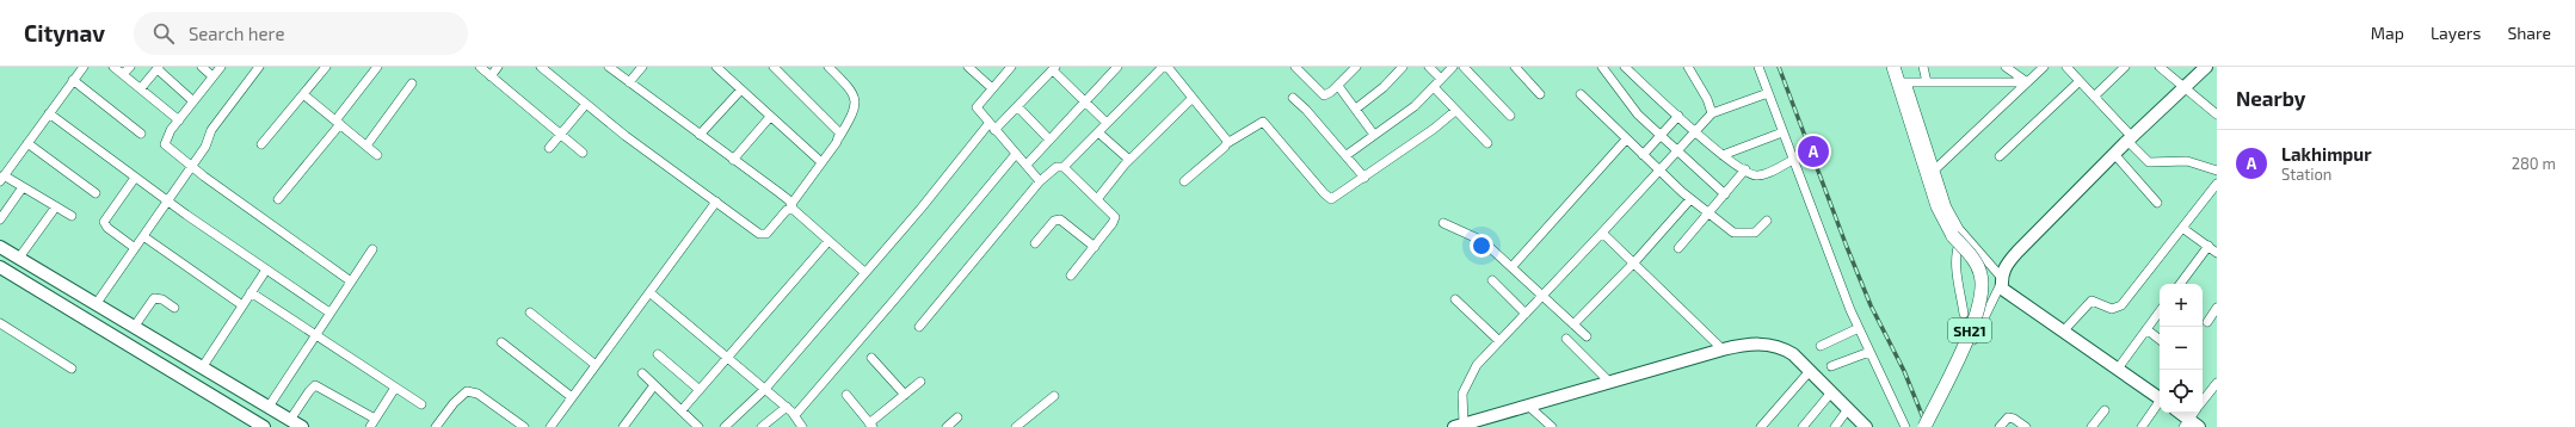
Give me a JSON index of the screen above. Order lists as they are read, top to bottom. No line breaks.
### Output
{"streets":{"main road":["SH21"]},"page":{"header":"Citynav","search":"Search here","nav":["Map","Layers","Share"],"heading":"Nearby","list":[{"mark":"A","name":"Lakhimpur","note":"Station","value":"280 m"}],"pins":"A","map_buttons":["+","−"]}}
